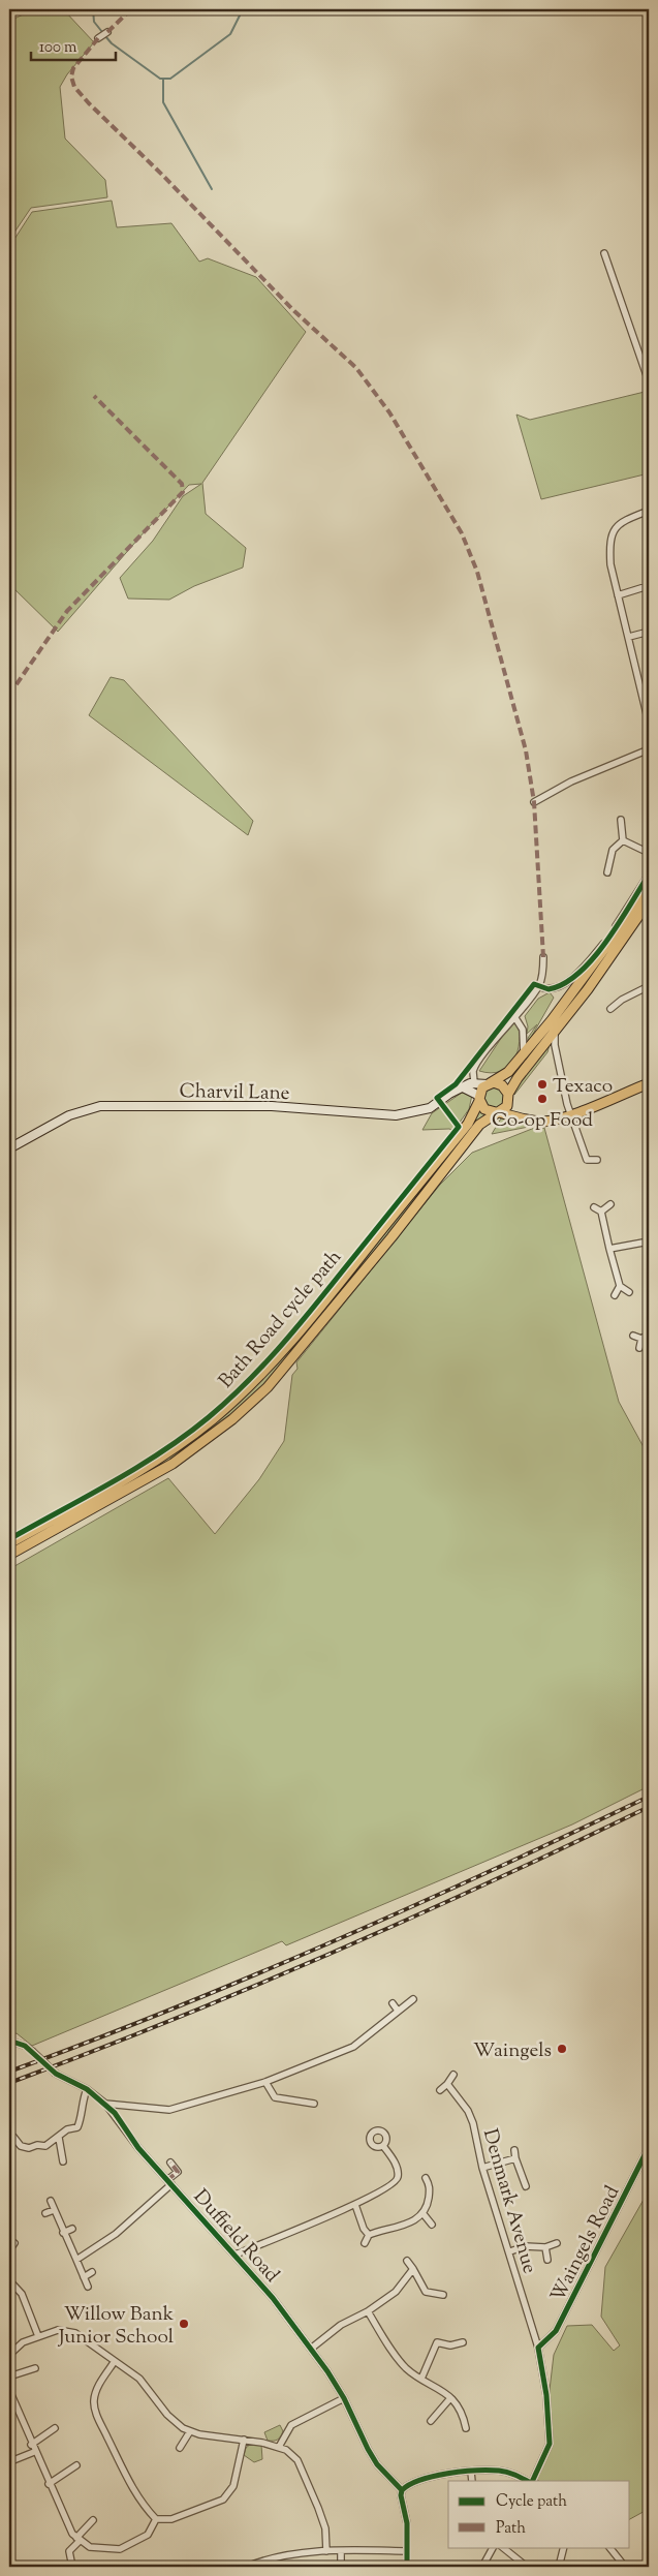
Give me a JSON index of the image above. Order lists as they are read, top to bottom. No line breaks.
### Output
{"streets":{"main road":["Charvil Lane"],"street":["Denmark Avenue","Duffield Road","Waingels Road"],"cycle path":["Bath Road cycle path"]},"crossings":[["Denmark Avenue","Waingels Road"]],"places":["Texaco","Co-op Food","Waingels","Willow Bank Junior School"],"legend":["Cycle path","Path"],"scale_bar":"100 m"}
